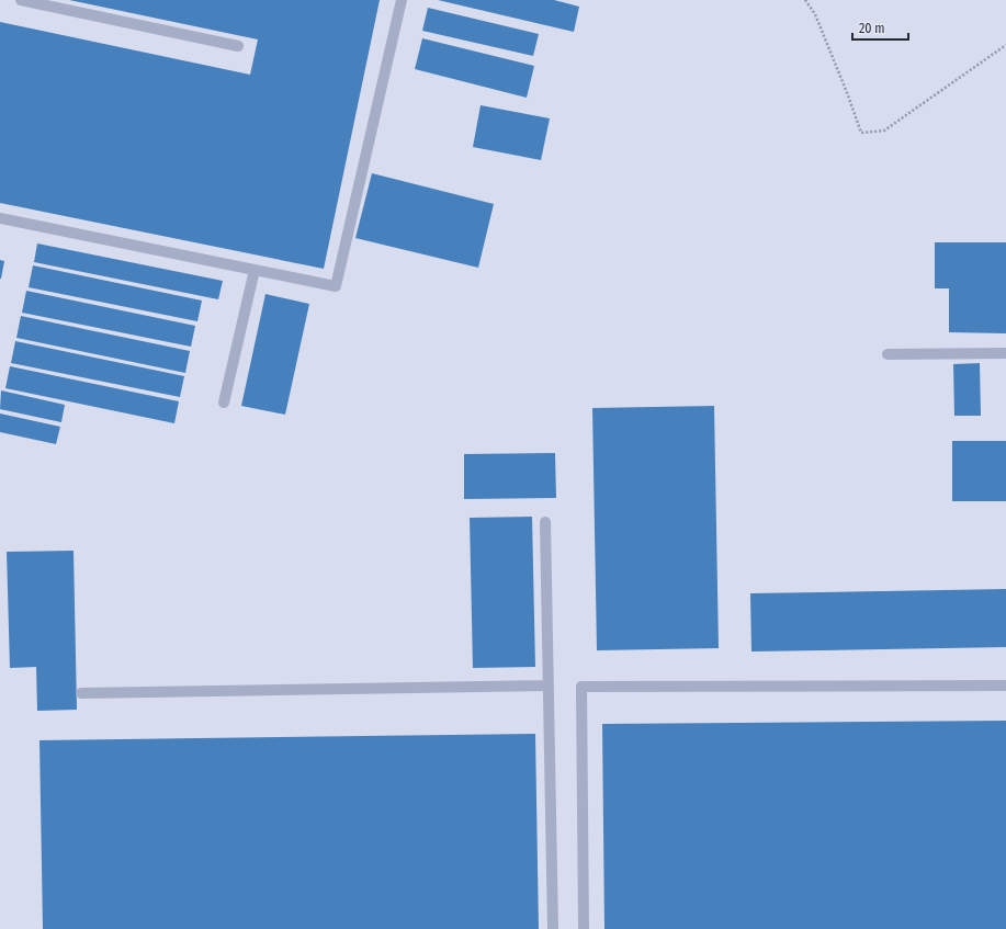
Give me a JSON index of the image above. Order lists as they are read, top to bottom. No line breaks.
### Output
{"scale_bar":"20 m"}
